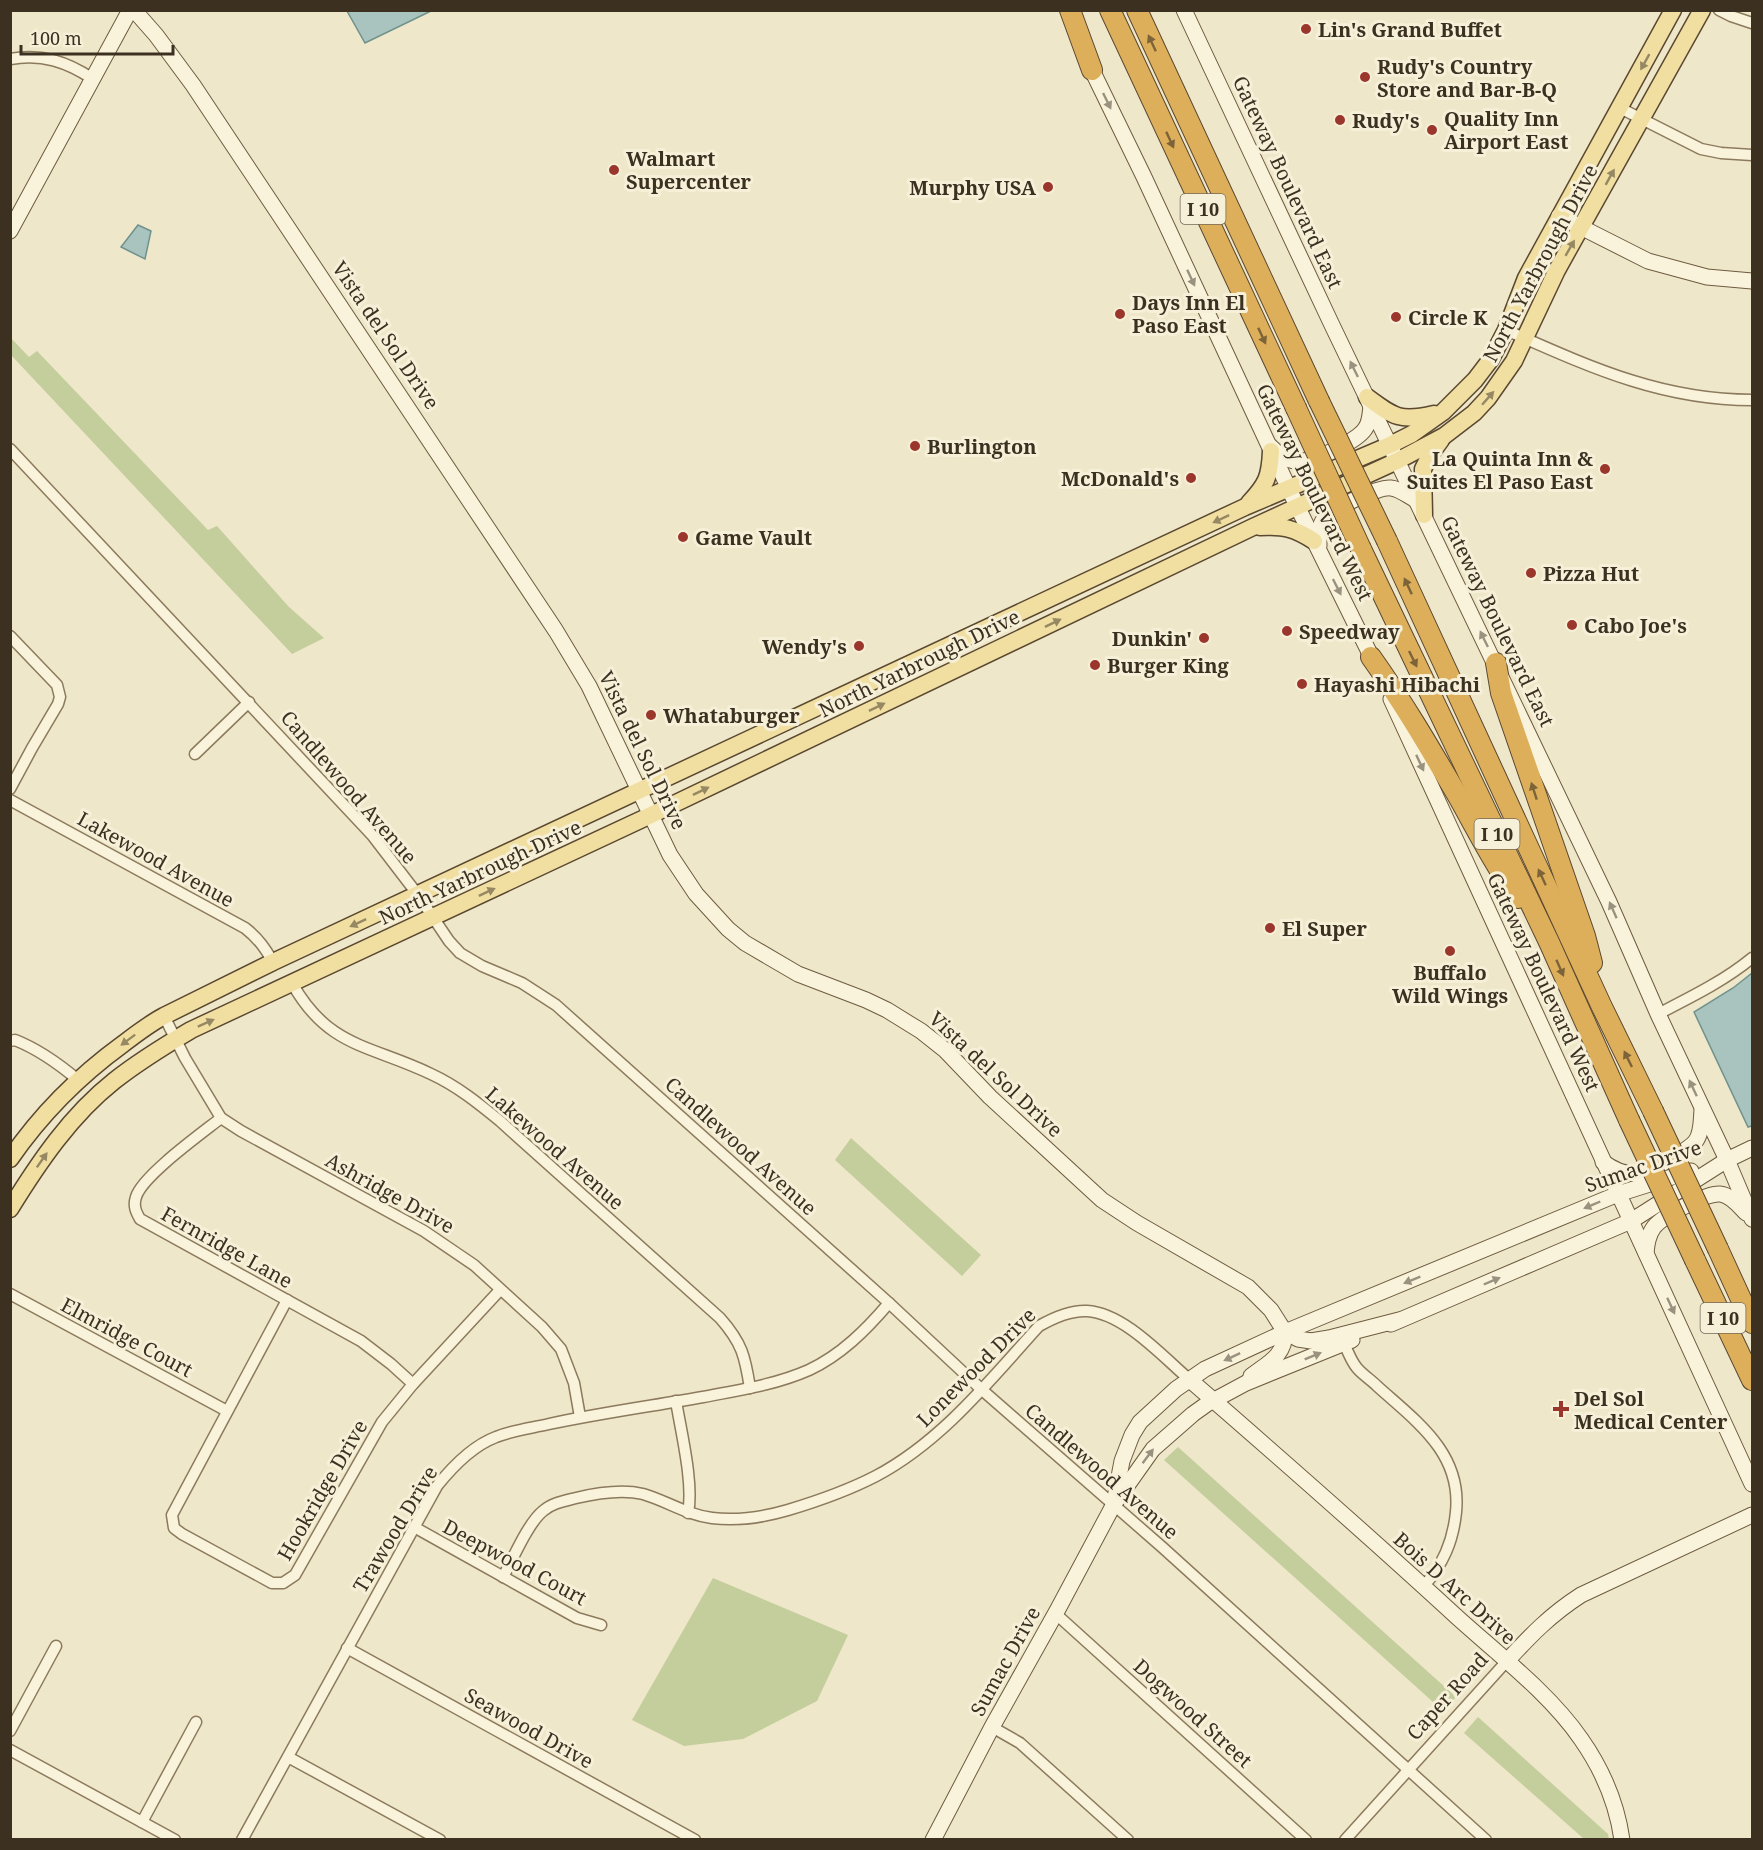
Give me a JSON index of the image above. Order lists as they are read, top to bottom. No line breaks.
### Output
{"streets":{"highway":["I 10"],"main road":["Gateway Boulevard East","North Yarbrough Drive","Vista del Sol Drive","Gateway Boulevard West","Sumac Drive","Bois D Arc Drive","Caper Road"],"street":["Candlewood Avenue","Lakewood Avenue","Ashridge Drive","Fernridge Lane","Elmridge Court","Lonewood Drive","Hookridge Drive","Trawood Drive","Deepwood Court","Dogwood Street","Seawood Drive"]},"crossings":[["Gateway Boulevard East","North Yarbrough Drive"],["Gateway Boulevard East","Sumac Drive"],["North Yarbrough Drive","Vista del Sol Drive"],["North Yarbrough Drive","Gateway Boulevard West"],["North Yarbrough Drive","Candlewood Avenue"],["North Yarbrough Drive","Lakewood Avenue"],["North Yarbrough Drive","Ashridge Drive"],["Vista del Sol Drive","Sumac Drive"],["Gateway Boulevard West","Sumac Drive"],["Candlewood Avenue","Sumac Drive"],["Candlewood Avenue","Lonewood Drive"],["Candlewood Avenue","Trawood Drive"],["Candlewood Avenue","Caper Road"],["Lakewood Avenue","Trawood Drive"],["Sumac Drive","Lonewood Drive"],["Sumac Drive","Bois D Arc Drive"],["Sumac Drive","Dogwood Street"],["Ashridge Drive","Fernridge Lane"],["Ashridge Drive","Hookridge Drive"],["Ashridge Drive","Trawood Drive"],["Fernridge Lane","Hookridge Drive"],["Elmridge Court","Hookridge Drive"],["Lonewood Drive","Deepwood Court"],["Lonewood Drive","Bois D Arc Drive"],["Trawood Drive","Deepwood Court"],["Trawood Drive","Seawood Drive"],["Bois D Arc Drive","Caper Road"]],"one_way":["Gateway Boulevard East","Gateway Boulevard West"],"places":{"other":["Lin's Grand Buffet","Rudy's Country Store and Bar-B-Q","Rudy's","Quality Inn Airport East","Walmart Supercenter","Murphy USA","Days Inn El Paso East","Circle K","Burlington","La Quinta Inn & Suites El Paso East","McDonald's","Game Vault","Pizza Hut","Cabo Joe's","Speedway","Dunkin'","Wendy's","Burger King","Hayashi Hibachi","Whataburger","El Super","Buffalo Wild Wings"],"health":["Del Sol Medical Center"]},"scale_bar":"100 m"}
